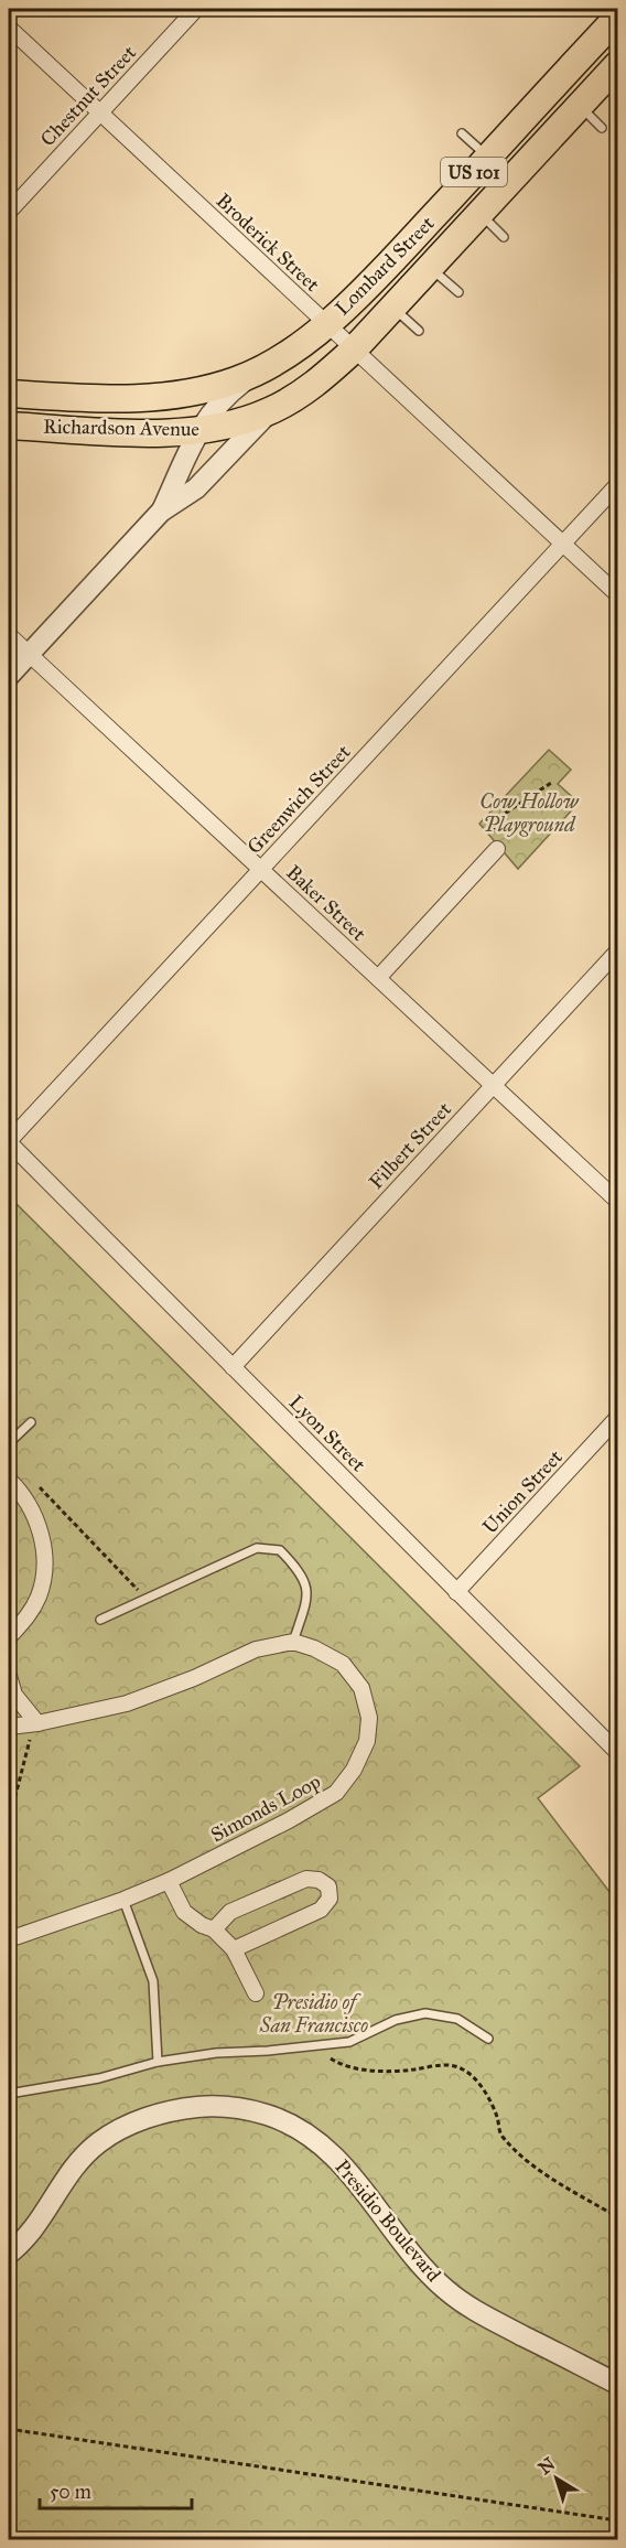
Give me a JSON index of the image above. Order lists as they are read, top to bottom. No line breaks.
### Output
{"streets":{"highway":["US 101","Lombard Street","Richardson Avenue"],"street":["Chestnut Street","Broderick Street","Greenwich Street","Baker Street","Filbert Street","Lyon Street","Union Street","Simonds Loop","Presidio Boulevard"]},"crossings":[["Chestnut Street","Broderick Street"],["Broderick Street","Lombard Street"],["Broderick Street","Greenwich Street"],["Lombard Street","Richardson Avenue"],["Lombard Street","Baker Street"],["Greenwich Street","Baker Street"],["Greenwich Street","Lyon Street"],["Baker Street","Filbert Street"],["Filbert Street","Lyon Street"],["Lyon Street","Union Street"]],"parks":["Cow Hollow Playground","Presidio of San Francisco"],"scale_bar":"50 m","north":"top left"}
